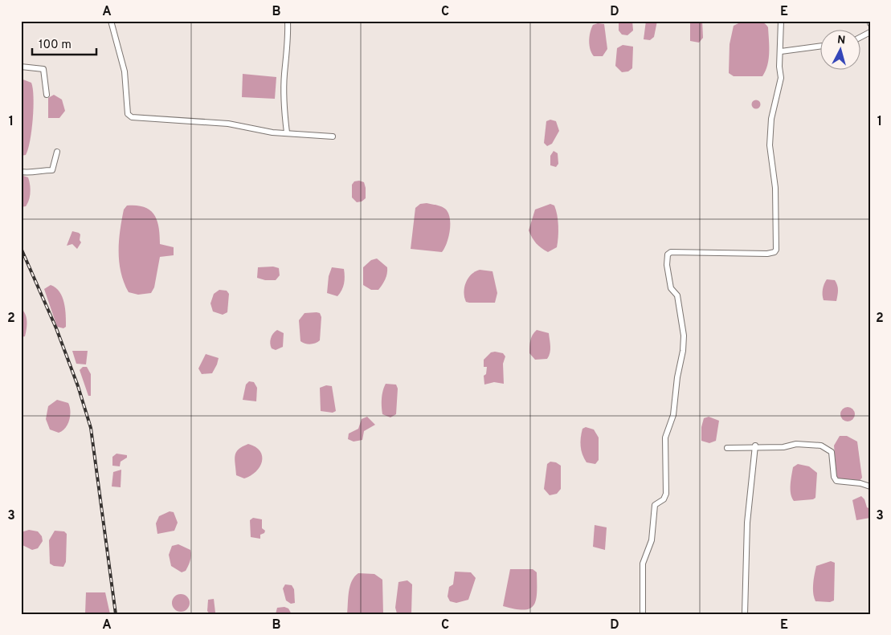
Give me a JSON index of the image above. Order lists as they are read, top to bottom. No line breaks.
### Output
{"scale_bar":"100 m","north":"top","grid":{"columns":["A","B","C","D","E"],"rows":["1","2","3"]}}
